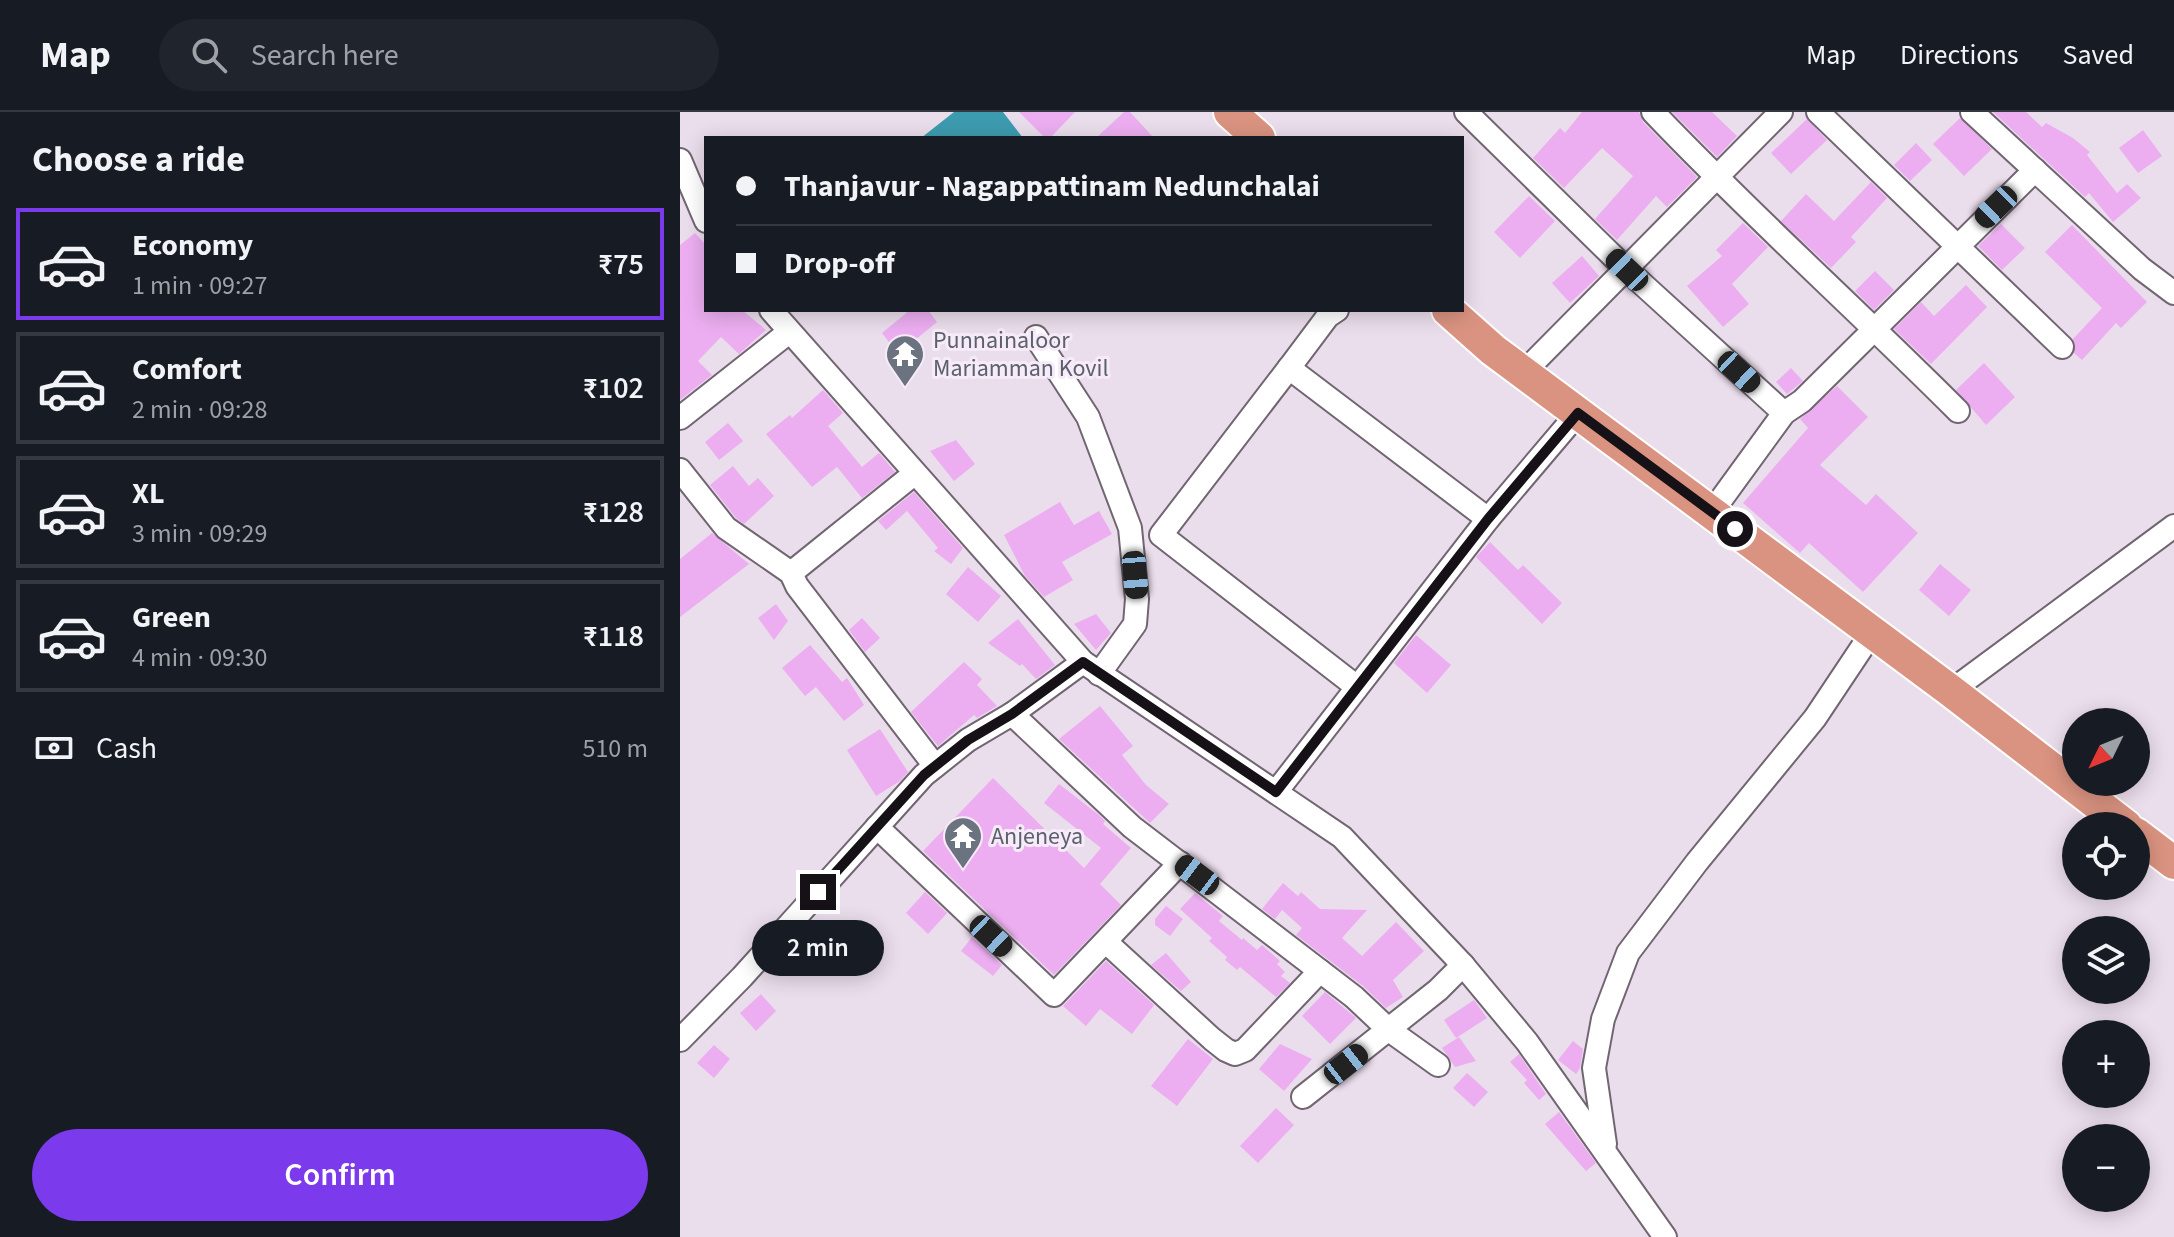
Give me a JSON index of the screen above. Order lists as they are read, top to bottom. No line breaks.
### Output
{"places":{"temple":["Punnainaloor Mariamman Kovil","Anjeneya"]},"north":"bottom left","page":{"header":"Map","search":"Search here","nav":["Map","Directions","Saved"],"heading":"Choose a ride","banner":["Thanjavur - Nagappattinam Nedunchalai","Drop-off"],"list":[{"name":"Economy","note":"1 min · 09:27","value":"₹75"},{"name":"Comfort","note":"2 min · 09:28","value":"₹102"},{"name":"XL","note":"3 min · 09:29","value":"₹128"},{"name":"Green","note":"4 min · 09:30","value":"₹118"}],"pay":["Cash","510 m"],"map_buttons":["+","−"],"bubble":"2 min","buttons":"Confirm"}}
